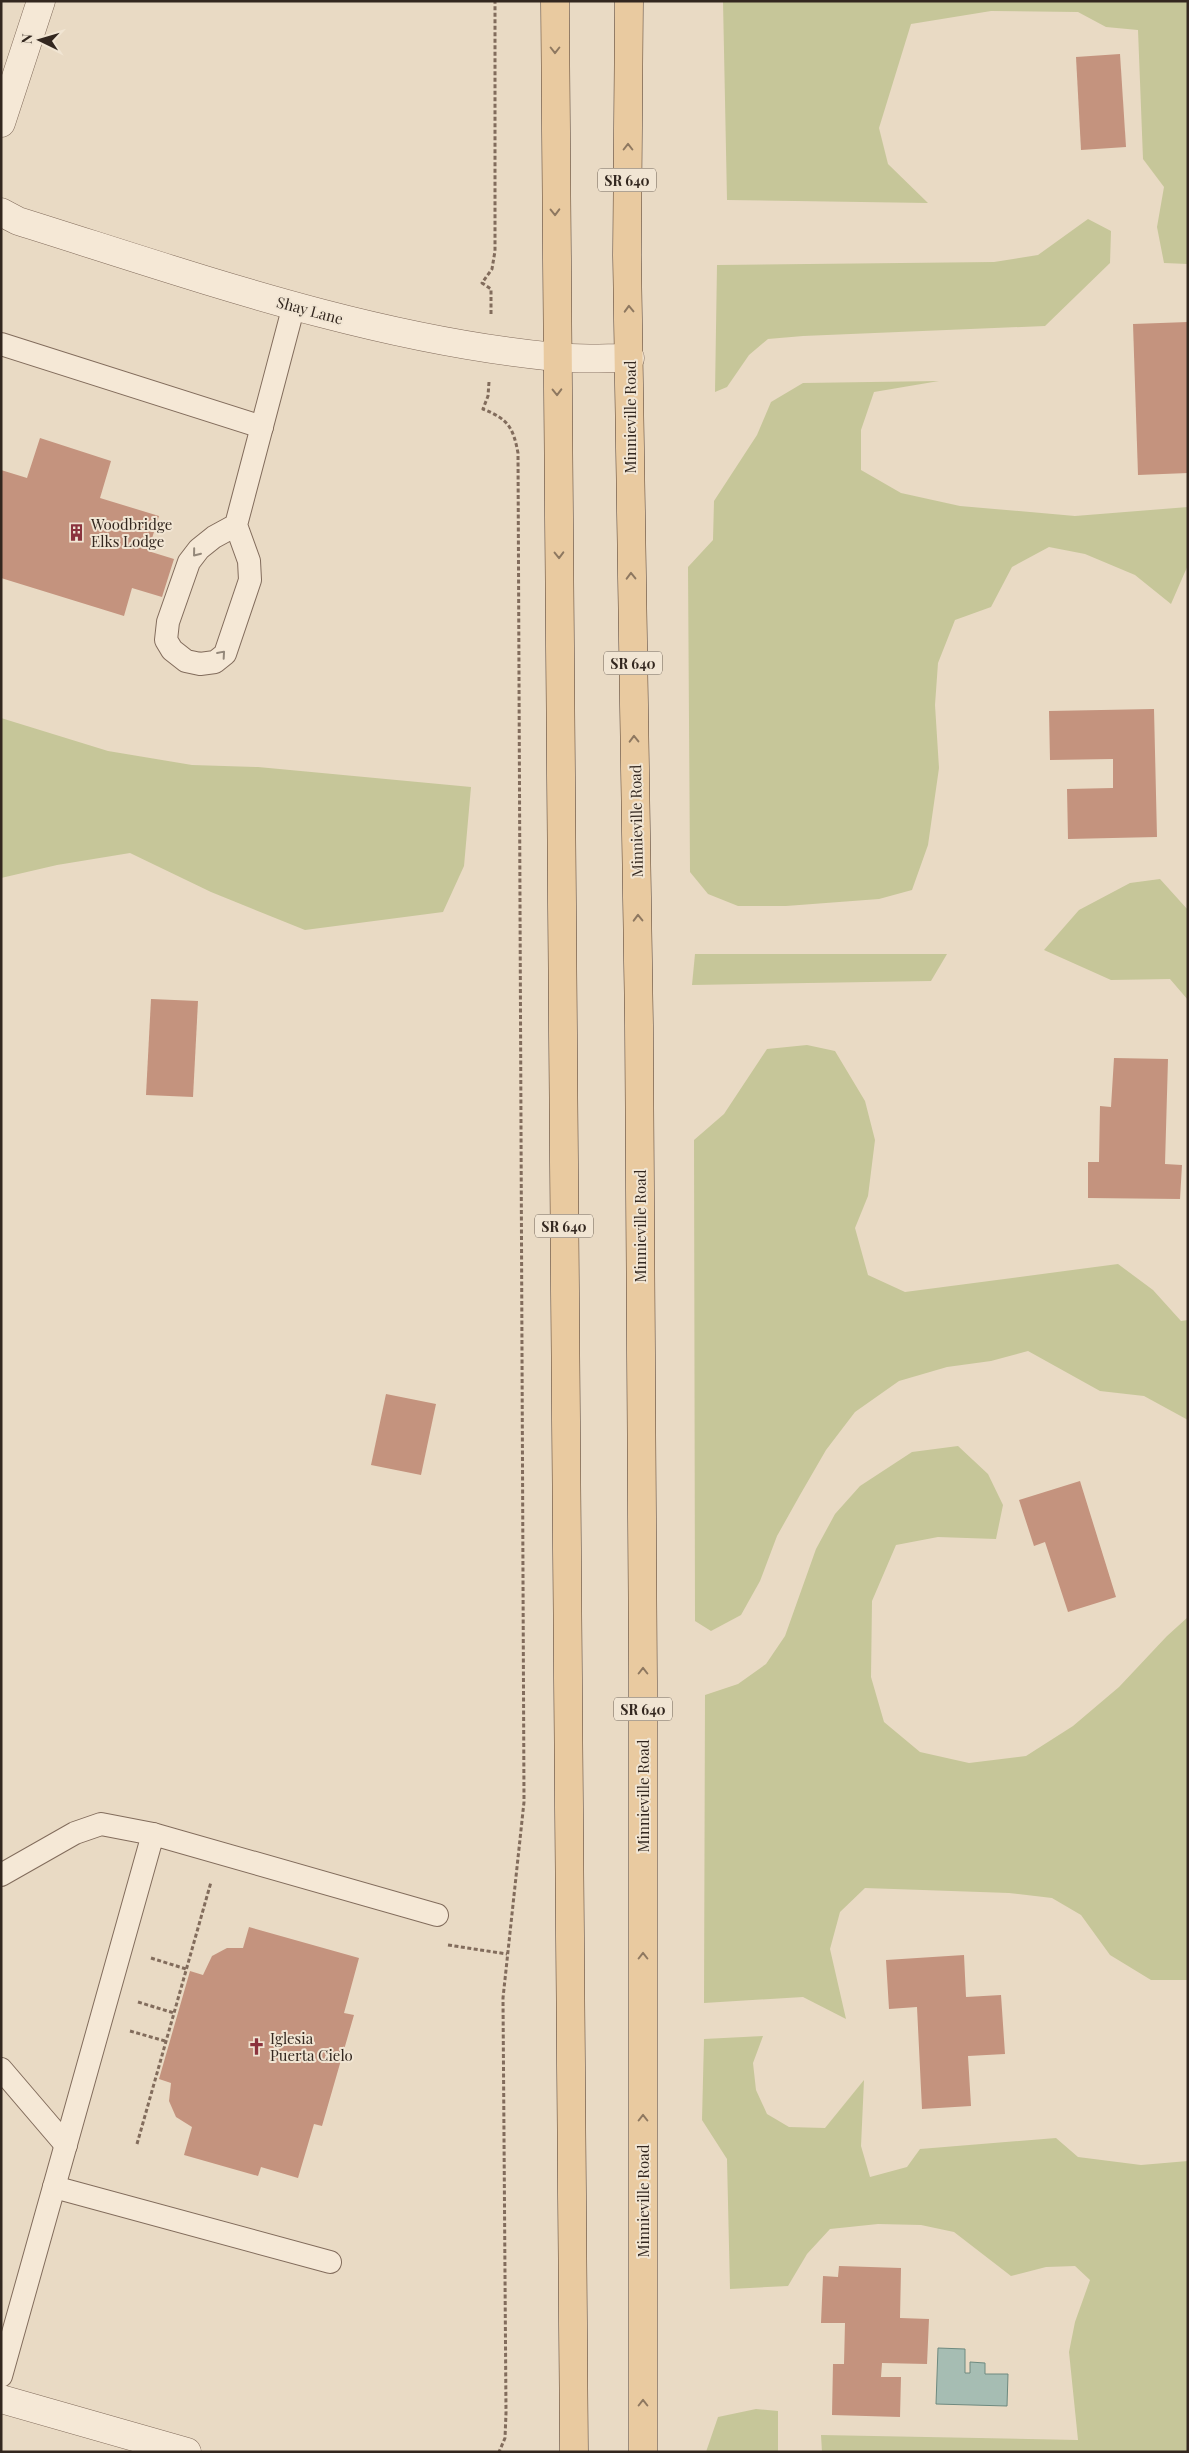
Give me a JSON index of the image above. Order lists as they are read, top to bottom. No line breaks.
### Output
{"streets":{"main road":["SR 640","Minnieville Road"],"street":["Shay Lane"]},"crossings":[["SR 640","Shay Lane"],["Shay Lane","Minnieville Road"]],"places":{"building":["Woodbridge Elks Lodge"],"church":["Iglesia Puerta Cielo"]},"north":"left"}
